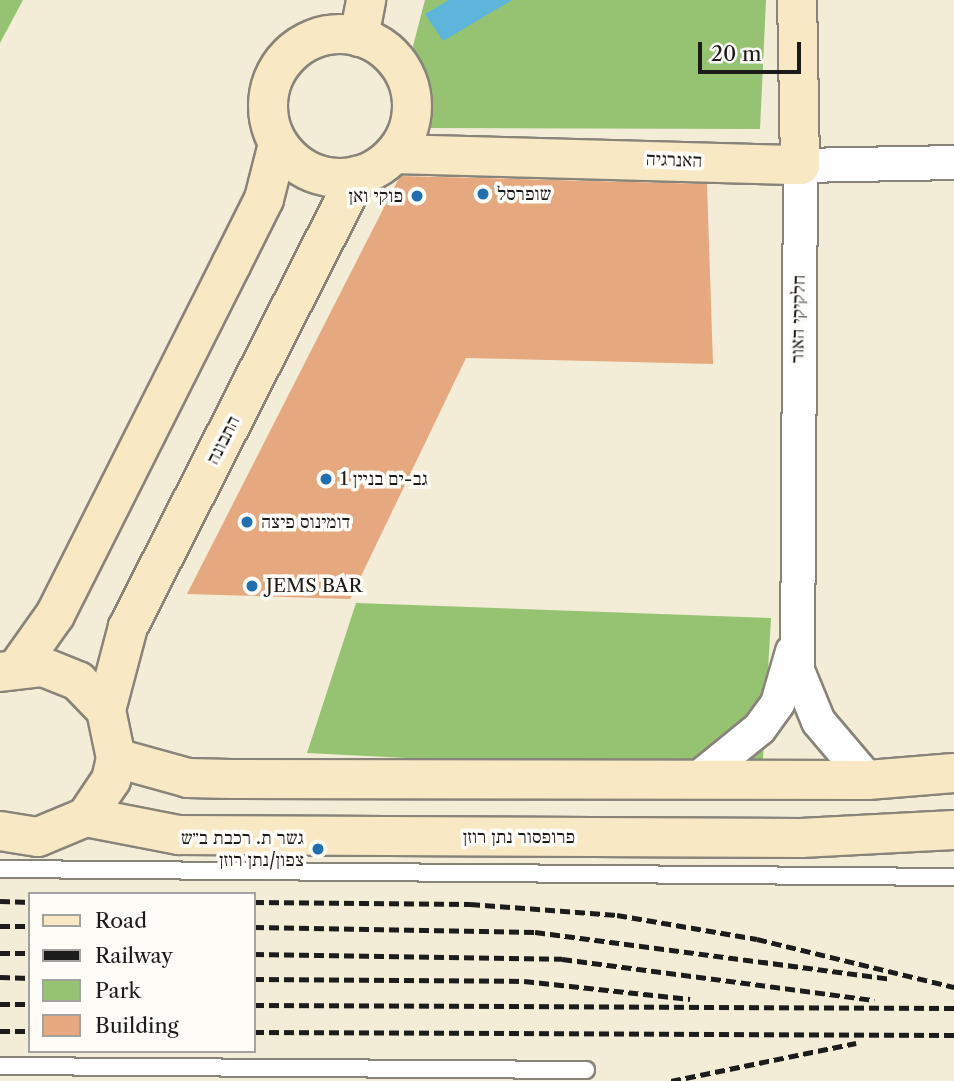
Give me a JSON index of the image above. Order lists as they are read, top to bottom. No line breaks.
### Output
{"streets":{"street":["האנרגיה","חלקיקי האור","התבונה","פרופסור נתן רוזן"]},"crossings":[["האנרגיה","חלקיקי האור"],["האנרגיה","התבונה"]],"places":["שופרסל","פוקי ואן","גב-ים בניין 1","דומינוס פיצה","JEMS BAR","גשר ת. רכבת ב״ש צפון/נתן רוזן"],"legend":["Road","Railway","Park","Building"],"scale_bar":"20 m"}
